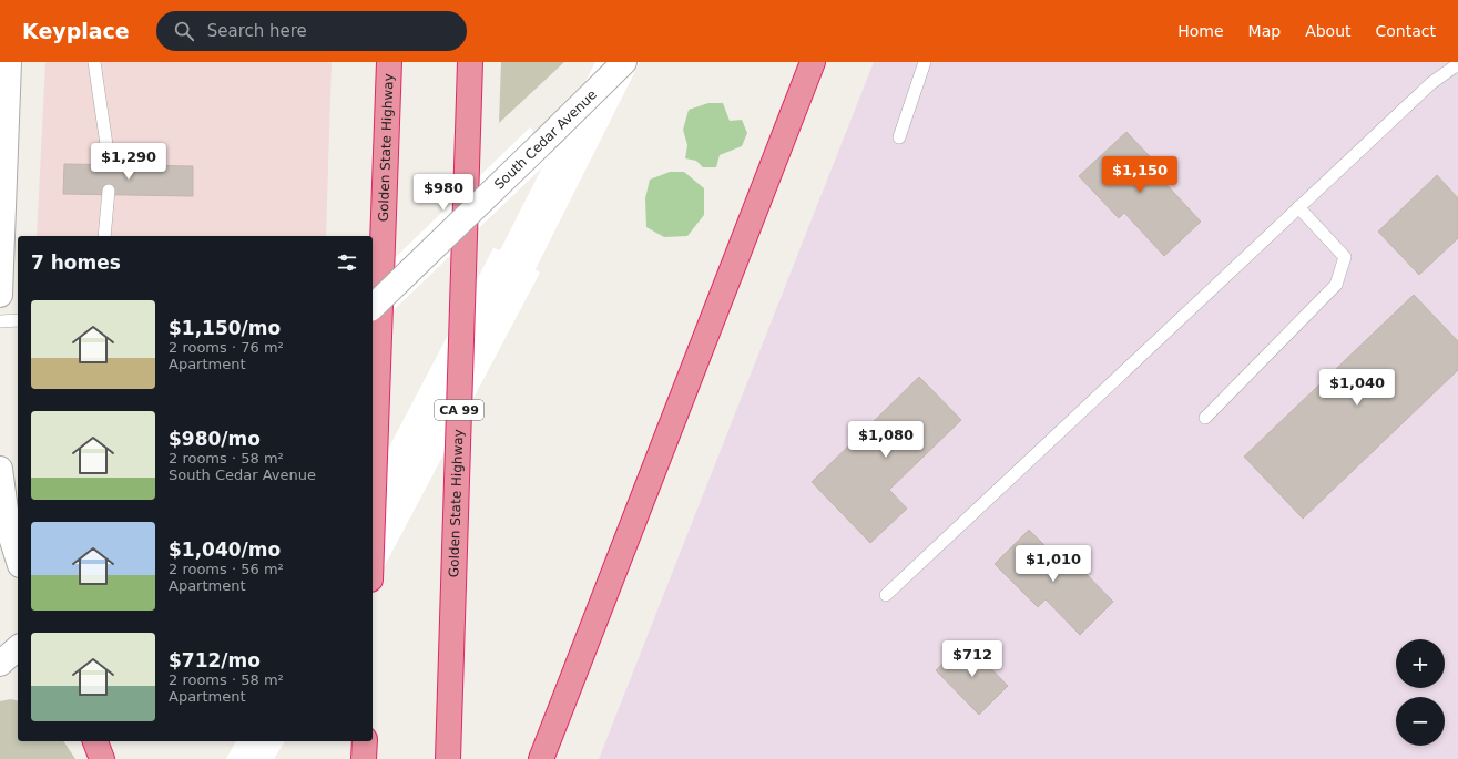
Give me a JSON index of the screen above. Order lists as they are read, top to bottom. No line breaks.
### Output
{"streets":{"highway":["Golden State Highway","CA 99"],"street":["South Cedar Avenue"]},"page":{"header":"Keyplace","search":"Search here","nav":["Home","Map","About","Contact"],"price":["$1,290","$1,150","$980","$1,040","$1,080","$1,010","$712"],"heading":"7 homes","list":[{"name":"$1,150/mo","note":"2 rooms · 76 m² · Apartment"},{"name":"$980/mo","note":"2 rooms · 58 m² · South Cedar Avenue"},{"name":"$1,040/mo","note":"2 rooms · 56 m² · Apartment"},{"name":"$712/mo","note":"2 rooms · 58 m² · Apartment"}],"map_buttons":["+","−"]}}
